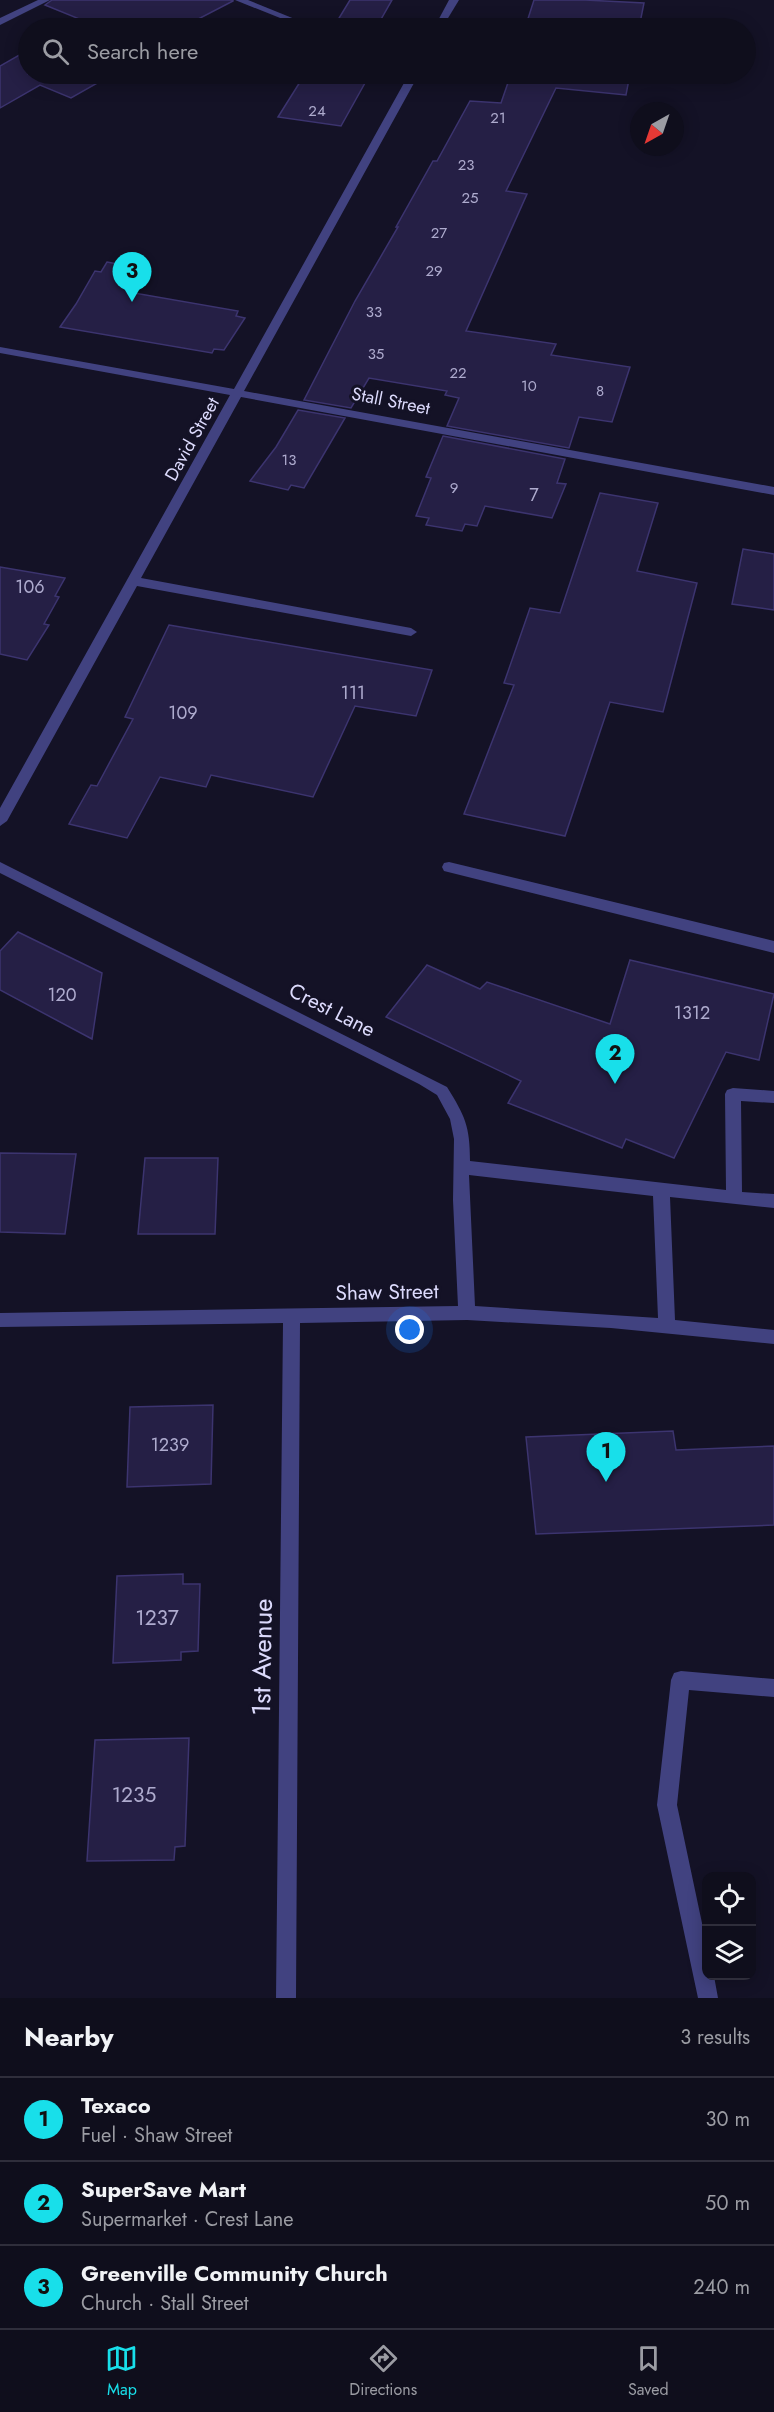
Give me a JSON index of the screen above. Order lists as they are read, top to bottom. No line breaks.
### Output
{"streets":{"street":["Stall Street","David Street","Crest Lane","Shaw Street","1st Avenue"]},"crossings":[["Stall Street","David Street"],["Crest Lane","Shaw Street"],["Shaw Street","1st Avenue"]],"house_numbers":["24","21","23","25","27","29","33","35","22","10","8","13","9","7","106","111","109","120","1312","1239","1237","1235"],"north":"bottom left","page":{"search":"Search here","pins":["3","2","1"],"heading":["Nearby","3 results"],"list":[{"mark":"1","name":"Texaco","note":"Fuel · Shaw Street","value":"30 m"},{"mark":"2","name":"SuperSave Mart","note":"Supermarket · Crest Lane","value":"50 m"},{"mark":"3","name":"Greenville Community Church","note":"Church · Stall Street","value":"240 m"}],"nav":["Map","Directions","Saved"]}}
